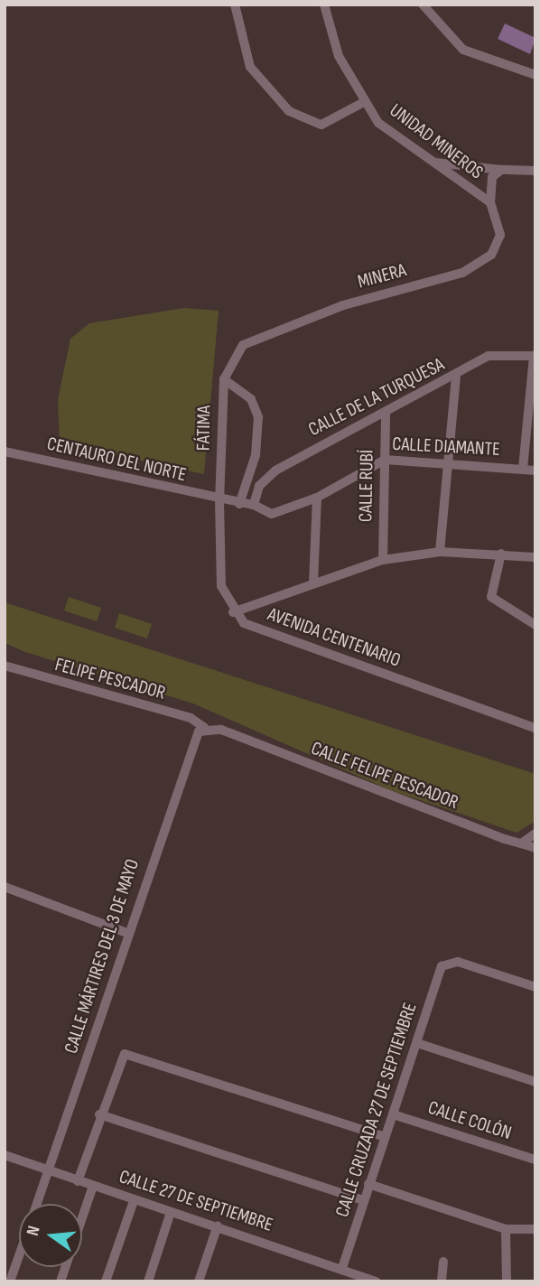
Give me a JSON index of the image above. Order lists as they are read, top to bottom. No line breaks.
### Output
{"streets":{"street":["UNIDAD MINEROS","MINERA","CALLE DE LA TURQUESA","FÁTIMA","CALLE DIAMANTE","CENTAURO DEL NORTE","CALLE RUBÍ","AVENIDA CENTENARIO","FELIPE PESCADOR","CALLE FELIPE PESCADOR","CALLE MÁRTIRES DEL 3 DE MAYO","CALLE CRUZADA 27 DE SEPTIEMBRE","CALLE COLÓN","CALLE 27 DE SEPTIEMBRE"]},"crossings":[["UNIDAD MINEROS","MINERA"],["MINERA","FÁTIMA"],["CALLE DE LA TURQUESA","CALLE DIAMANTE"],["CALLE DE LA TURQUESA","CALLE RUBÍ"],["FÁTIMA","CALLE DIAMANTE"],["FÁTIMA","CENTAURO DEL NORTE"],["CALLE DIAMANTE","CENTAURO DEL NORTE"],["CALLE DIAMANTE","CALLE RUBÍ"],["FELIPE PESCADOR","CALLE FELIPE PESCADOR"],["FELIPE PESCADOR","CALLE MÁRTIRES DEL 3 DE MAYO"],["CALLE FELIPE PESCADOR","CALLE MÁRTIRES DEL 3 DE MAYO"],["CALLE MÁRTIRES DEL 3 DE MAYO","CALLE 27 DE SEPTIEMBRE"],["CALLE CRUZADA 27 DE SEPTIEMBRE","CALLE COLÓN"],["CALLE CRUZADA 27 DE SEPTIEMBRE","CALLE 27 DE SEPTIEMBRE"]],"north":"left"}
